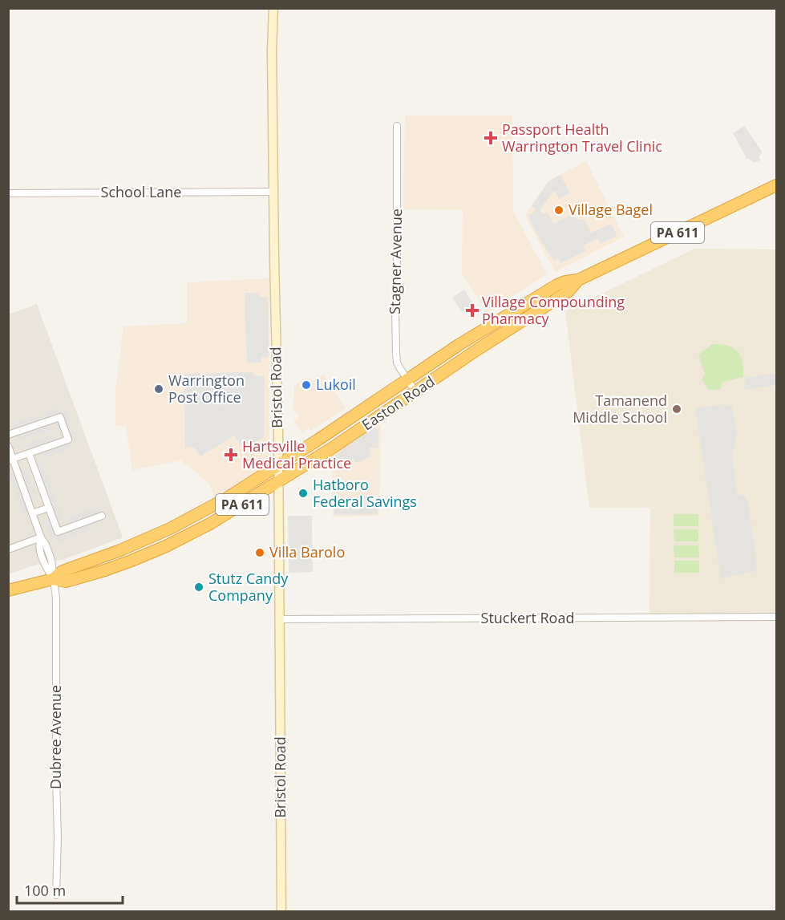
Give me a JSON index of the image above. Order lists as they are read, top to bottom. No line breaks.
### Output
{"streets":{"highway":["PA 611","Easton Road"],"main road":["Bristol Road"],"street":["School Lane","Stagner Avenue","Stuckert Road","Dubree Avenue"]},"crossings":[["School Lane","Bristol Road"],["Stagner Avenue","Easton Road"],["Bristol Road","Easton Road"],["Bristol Road","Stuckert Road"],["Easton Road","Dubree Avenue"]],"places":{"health":["Passport Health Warrington Travel Clinic","Village Compounding Pharmacy","Hartsville Medical Practice"],"other":["Village Bagel","Lukoil","Warrington Post Office","Tamanend Middle School","Hatboro Federal Savings","Villa Barolo","Stutz Candy Company"]},"scale_bar":"100 m"}
